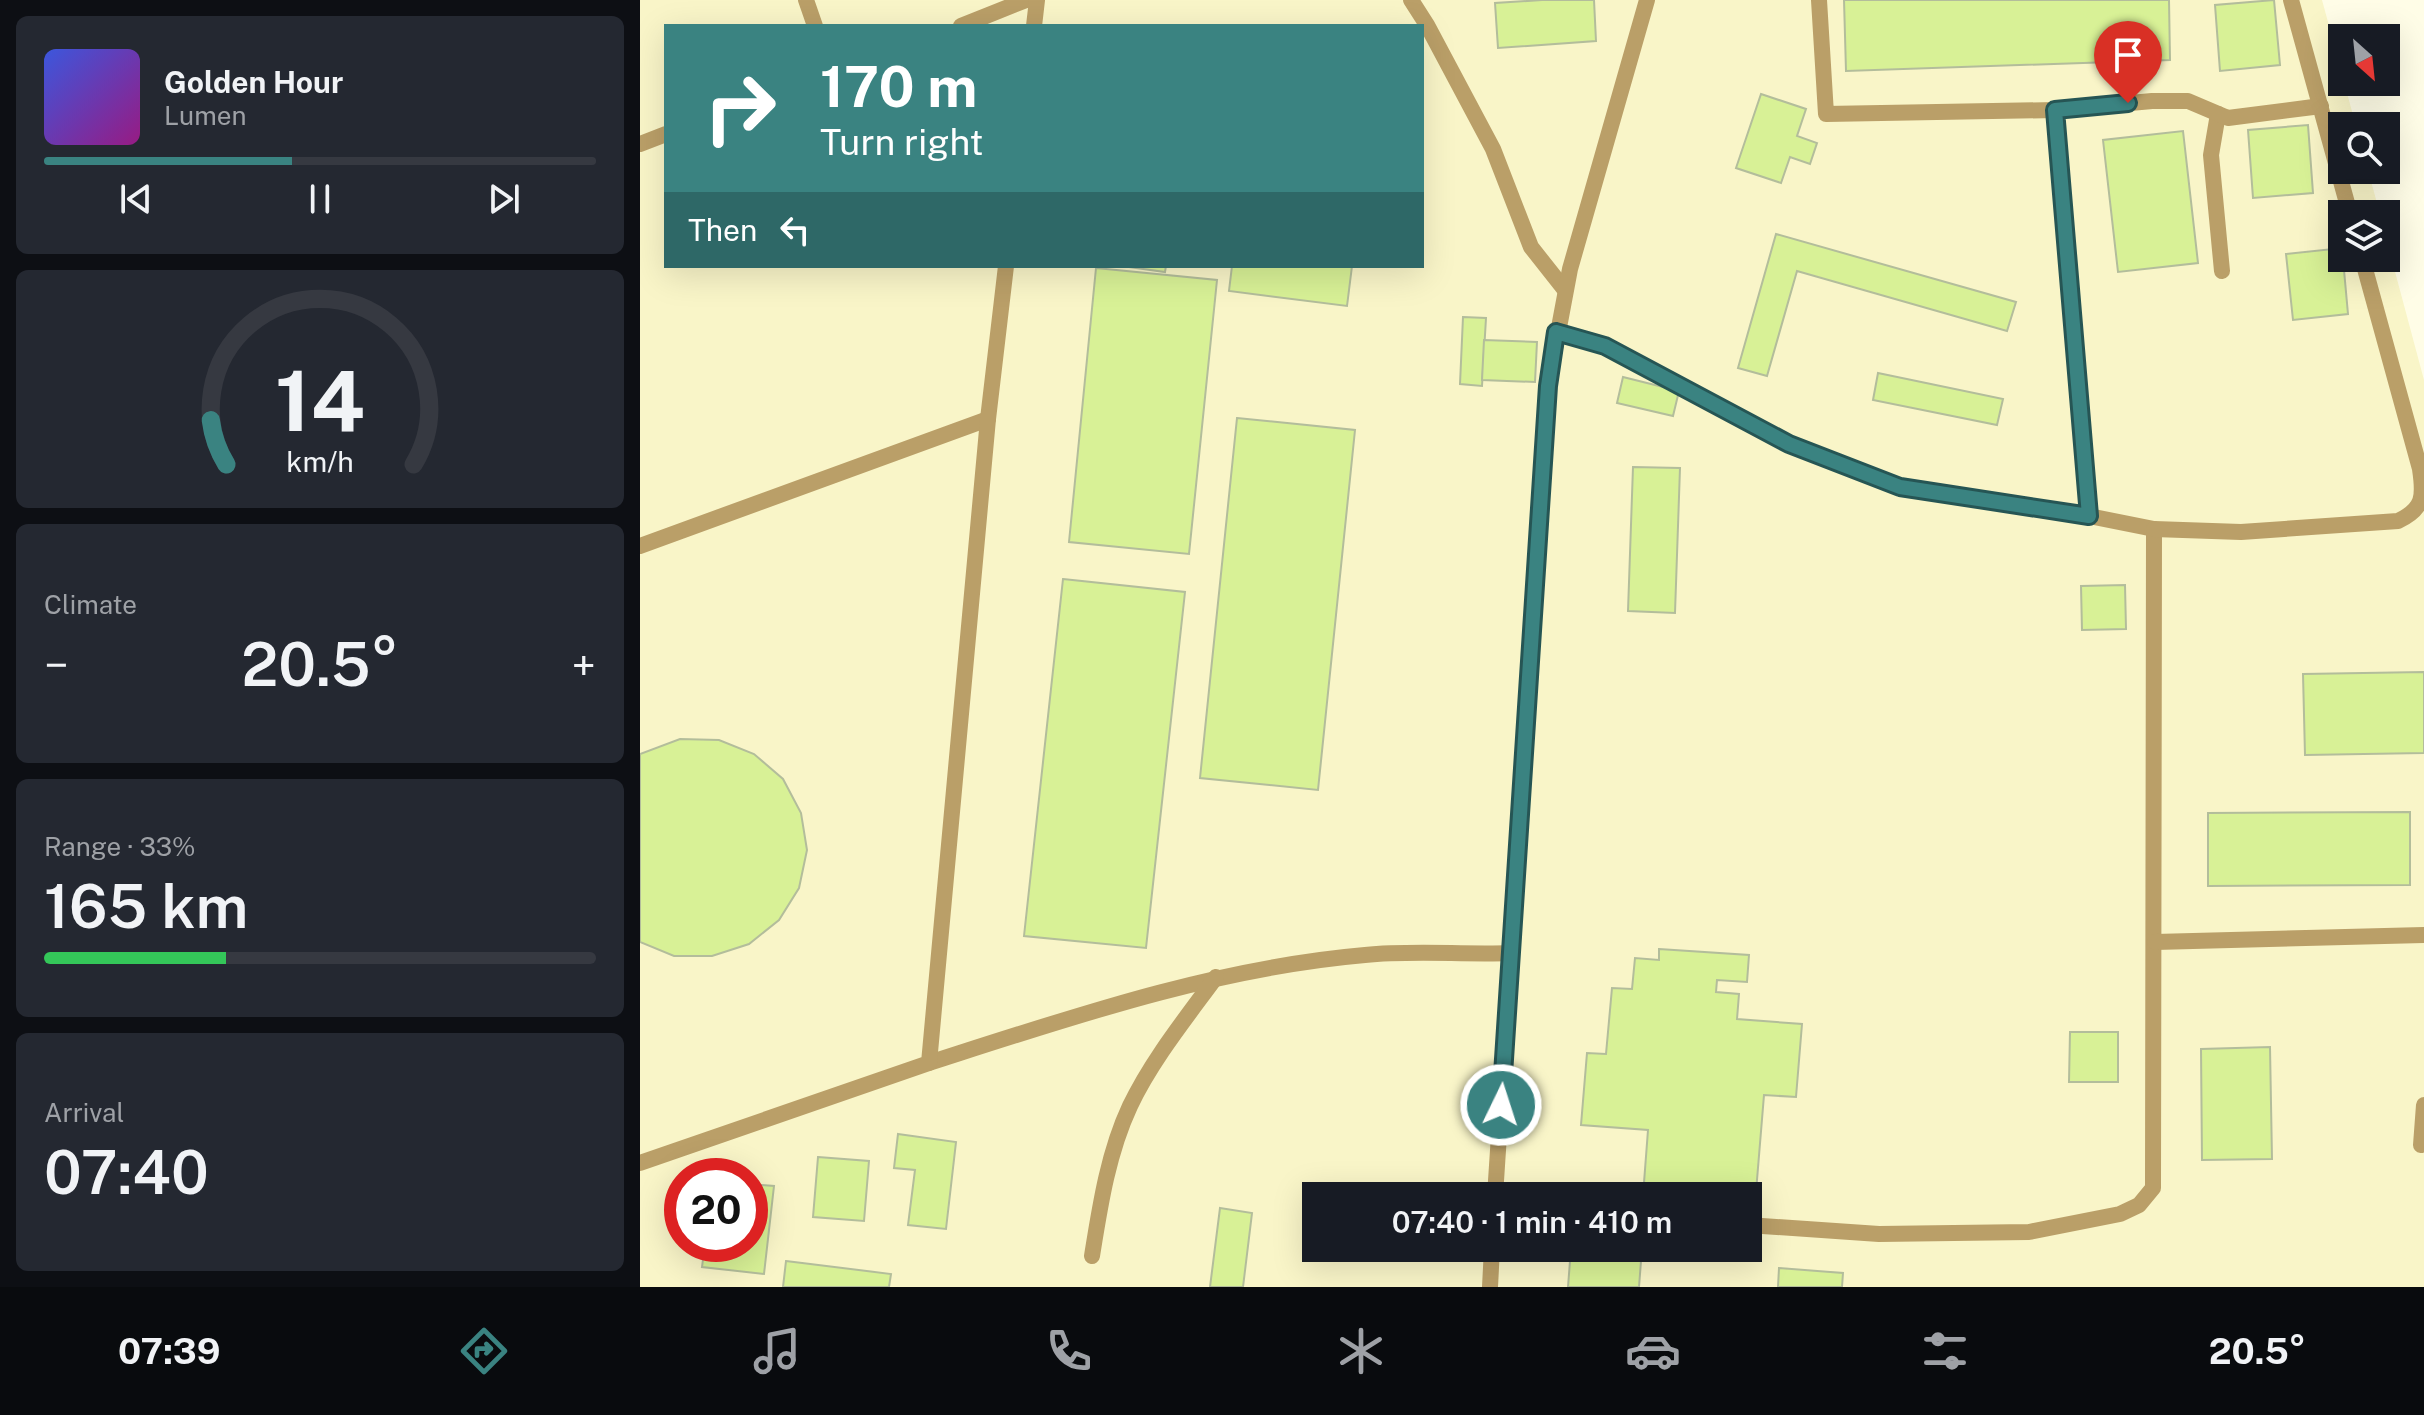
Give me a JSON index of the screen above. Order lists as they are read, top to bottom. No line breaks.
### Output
{"north":"bottom right","page":{"turn":["170 m","Turn right"],"song":["Golden Hour","Lumen"],"then":"Then","tile":["Climate",["Range · 33%","165 km"],["Arrival","07:40"]],"heat":["−","20.5°","+"],"limit":"20","trip":"07:40 · 1 min · 410 m","tabs":["07:39","20.5°"],"gauge":["14","km/h"]}}
